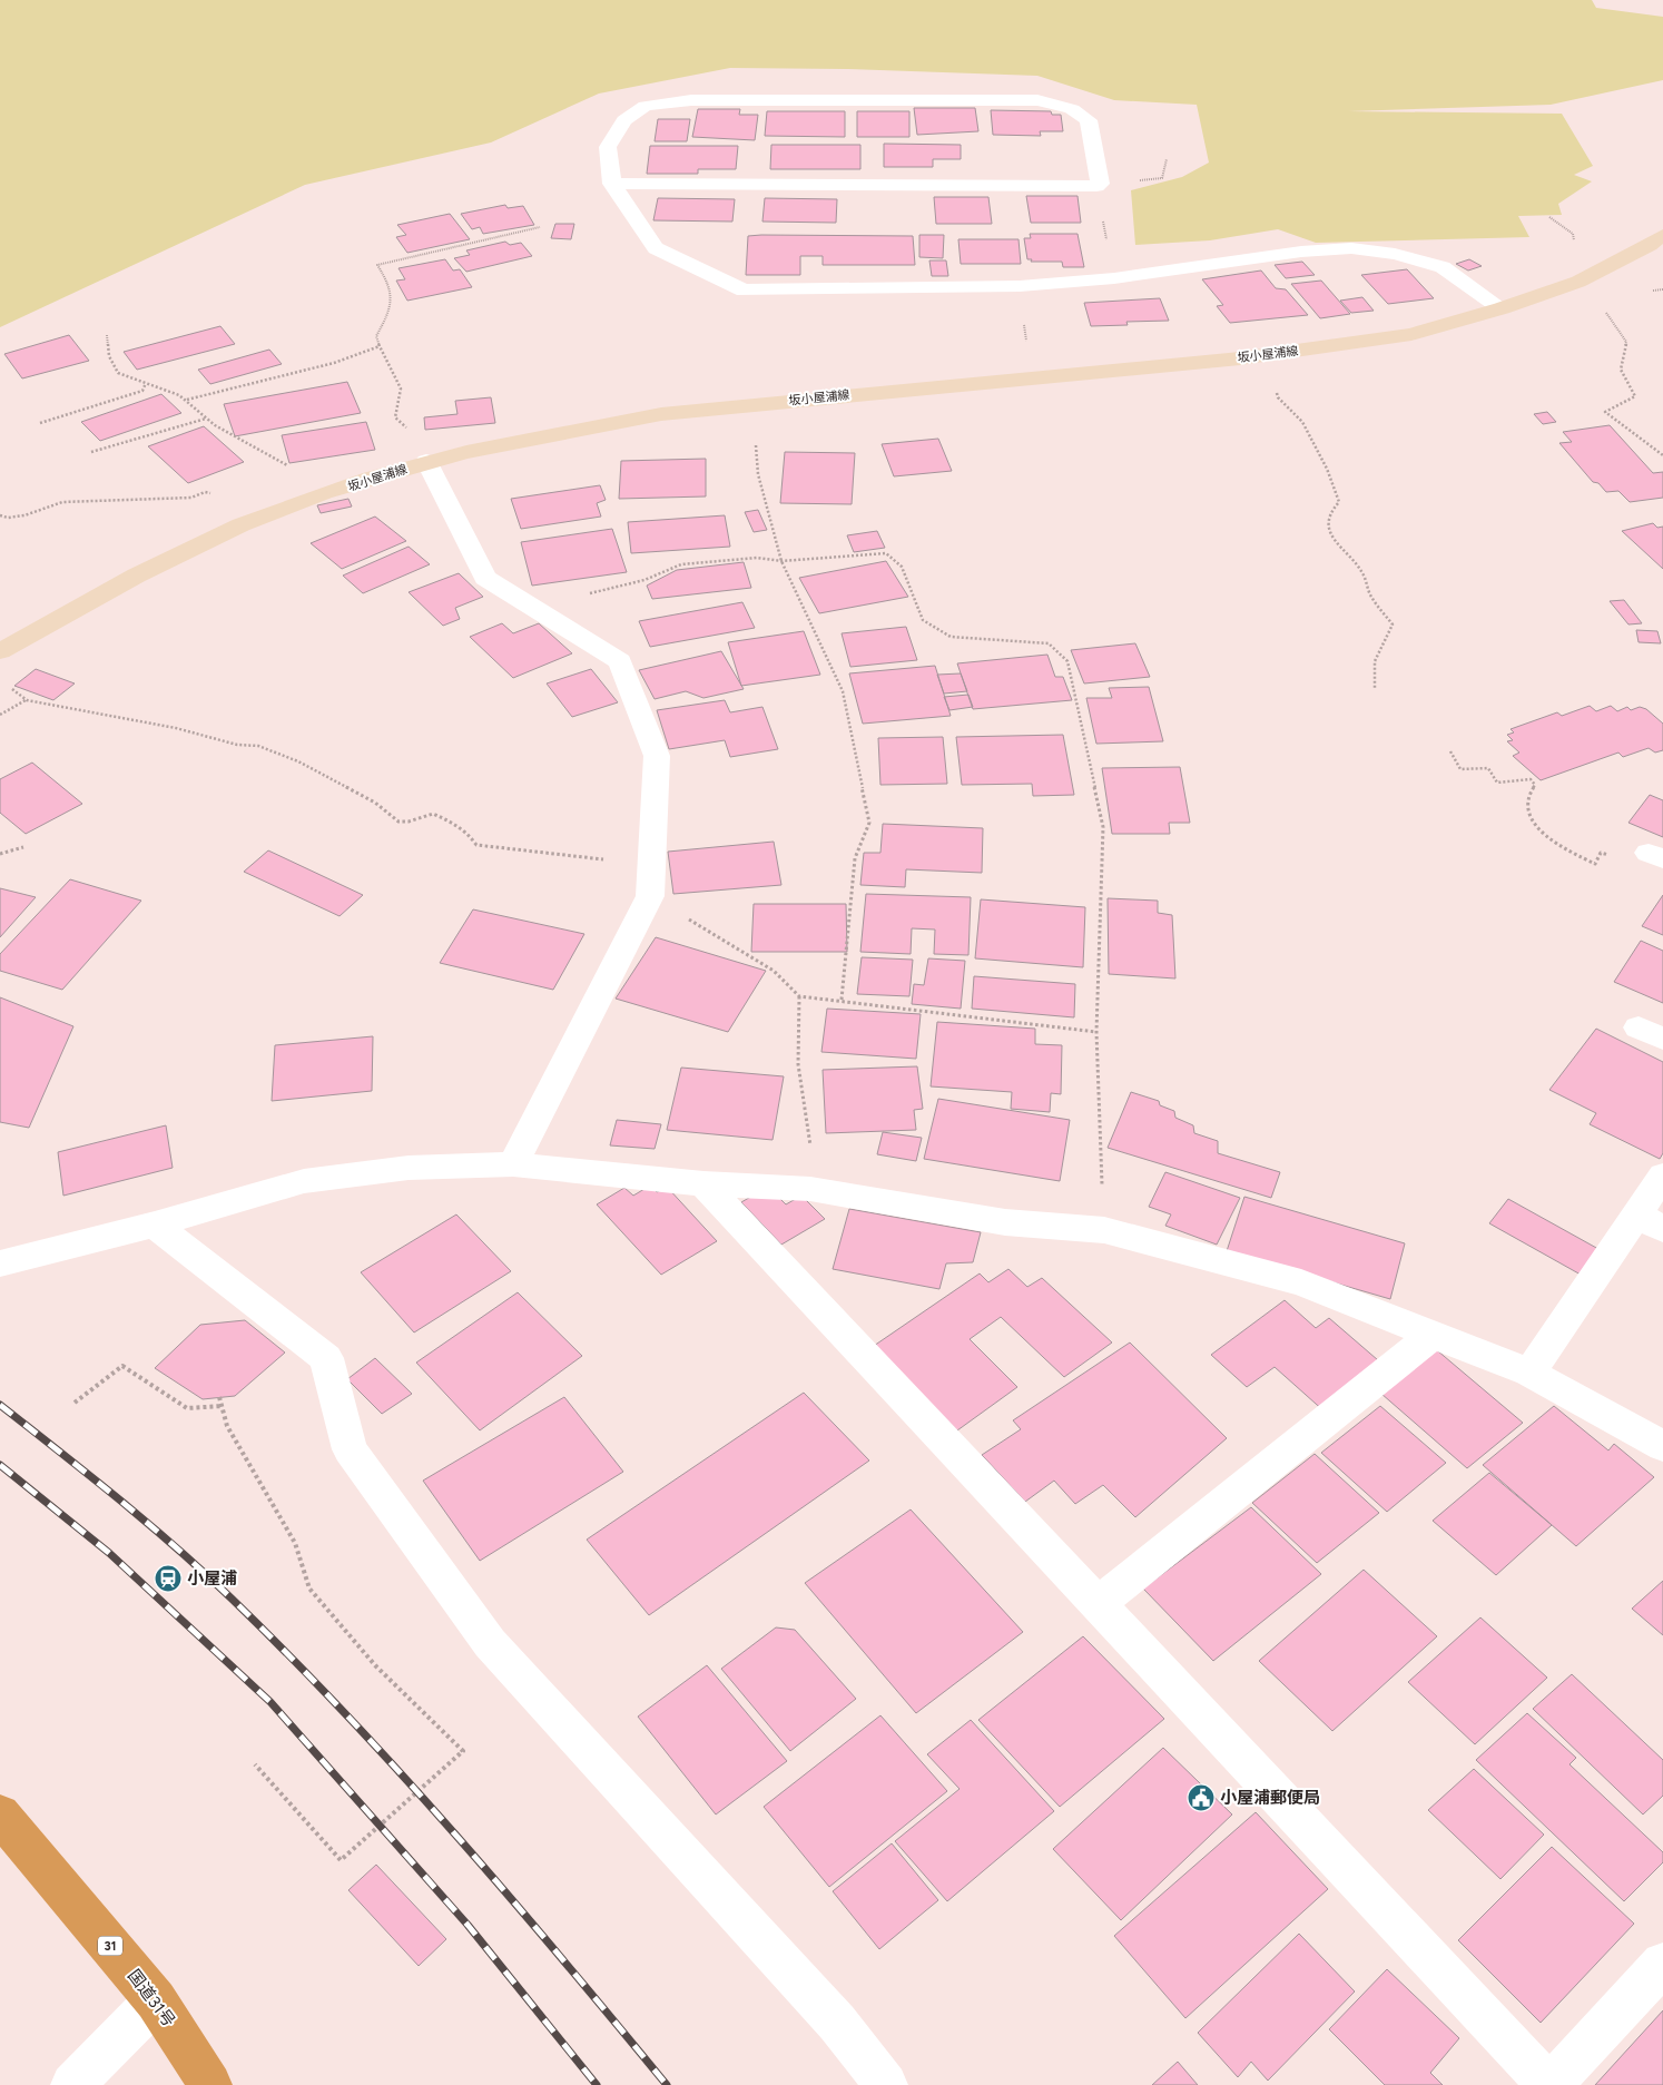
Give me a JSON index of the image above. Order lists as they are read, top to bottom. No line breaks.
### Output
{"streets":{"highway":["31","国道31号"],"main road":["坂小屋浦線"]},"places":{"station":["小屋浦"],"public building":["小屋浦郵便局"]}}
